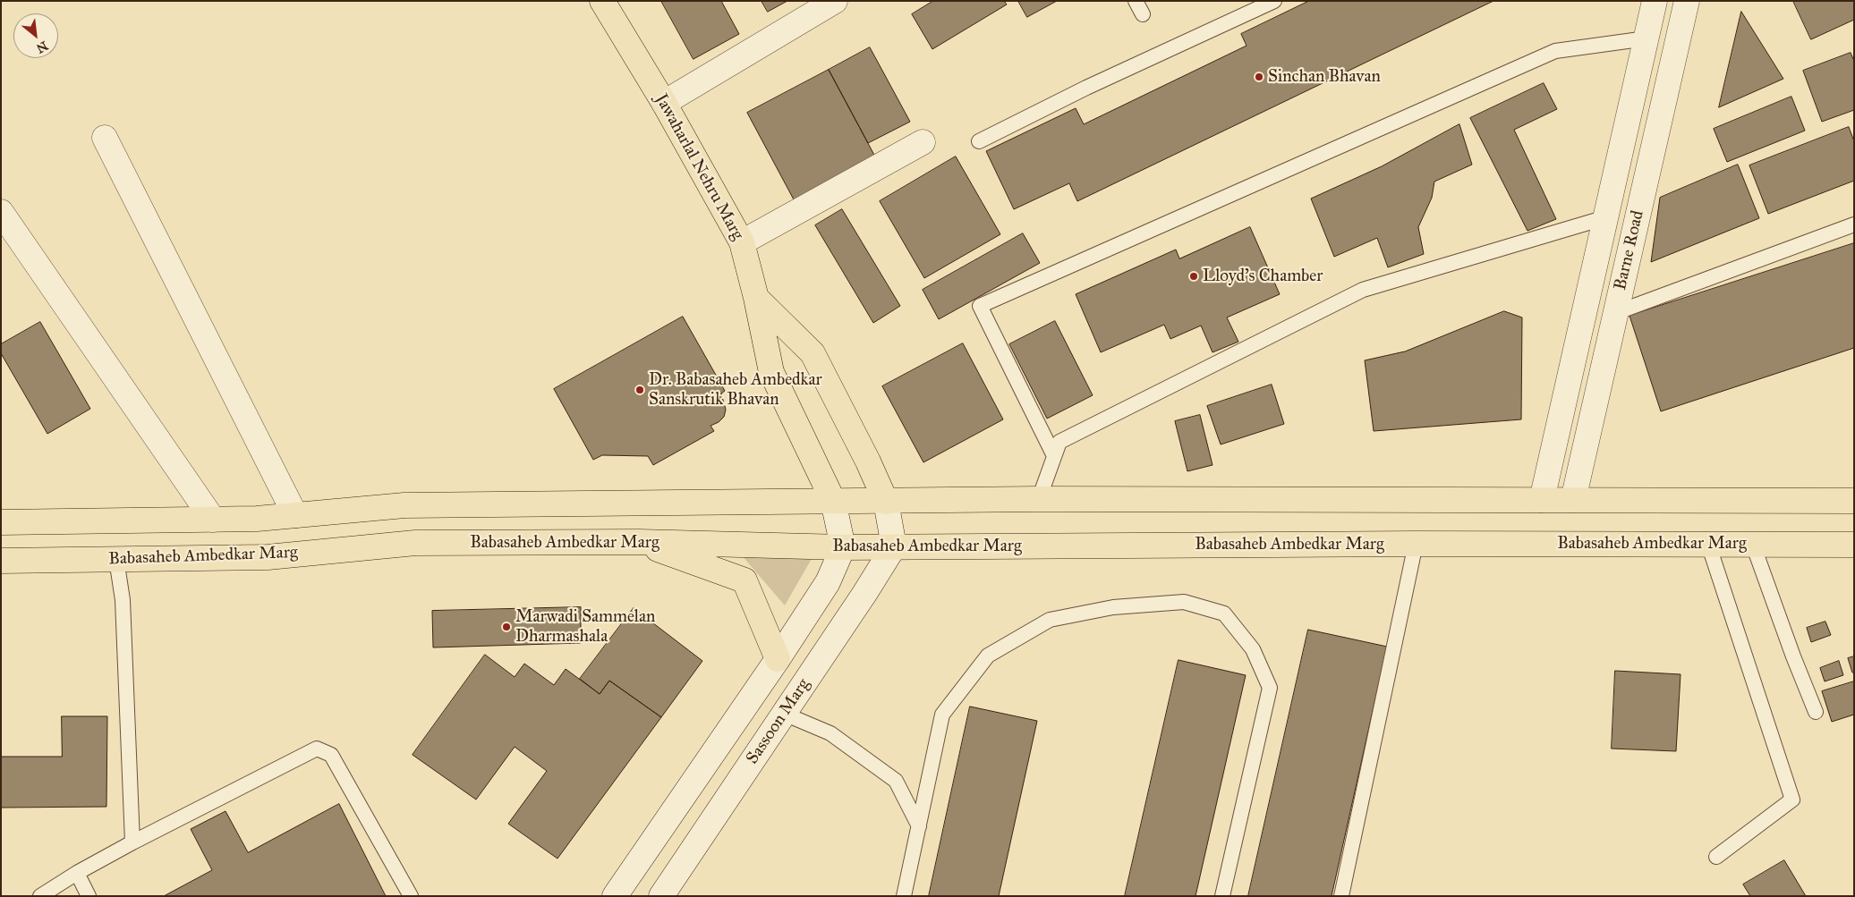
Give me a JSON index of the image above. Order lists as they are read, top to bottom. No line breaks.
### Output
{"streets":{"main road":["Jawaharlal Nehru Marg","Babasaheb Ambedkar Marg"],"street":["Barne Road","Sassoon Marg"]},"crossings":[["Jawaharlal Nehru Marg","Babasaheb Ambedkar Marg"],["Jawaharlal Nehru Marg","Sassoon Marg"],["Barne Road","Babasaheb Ambedkar Marg"],["Babasaheb Ambedkar Marg","Sassoon Marg"]],"places":["Sinchan Bhavan","Lloyd's Chamber","Dr. Babasaheb Ambedkar Sanskrutik Bhavan","Marwadi Sammelan Dharmashala"],"north":"bottom right"}
